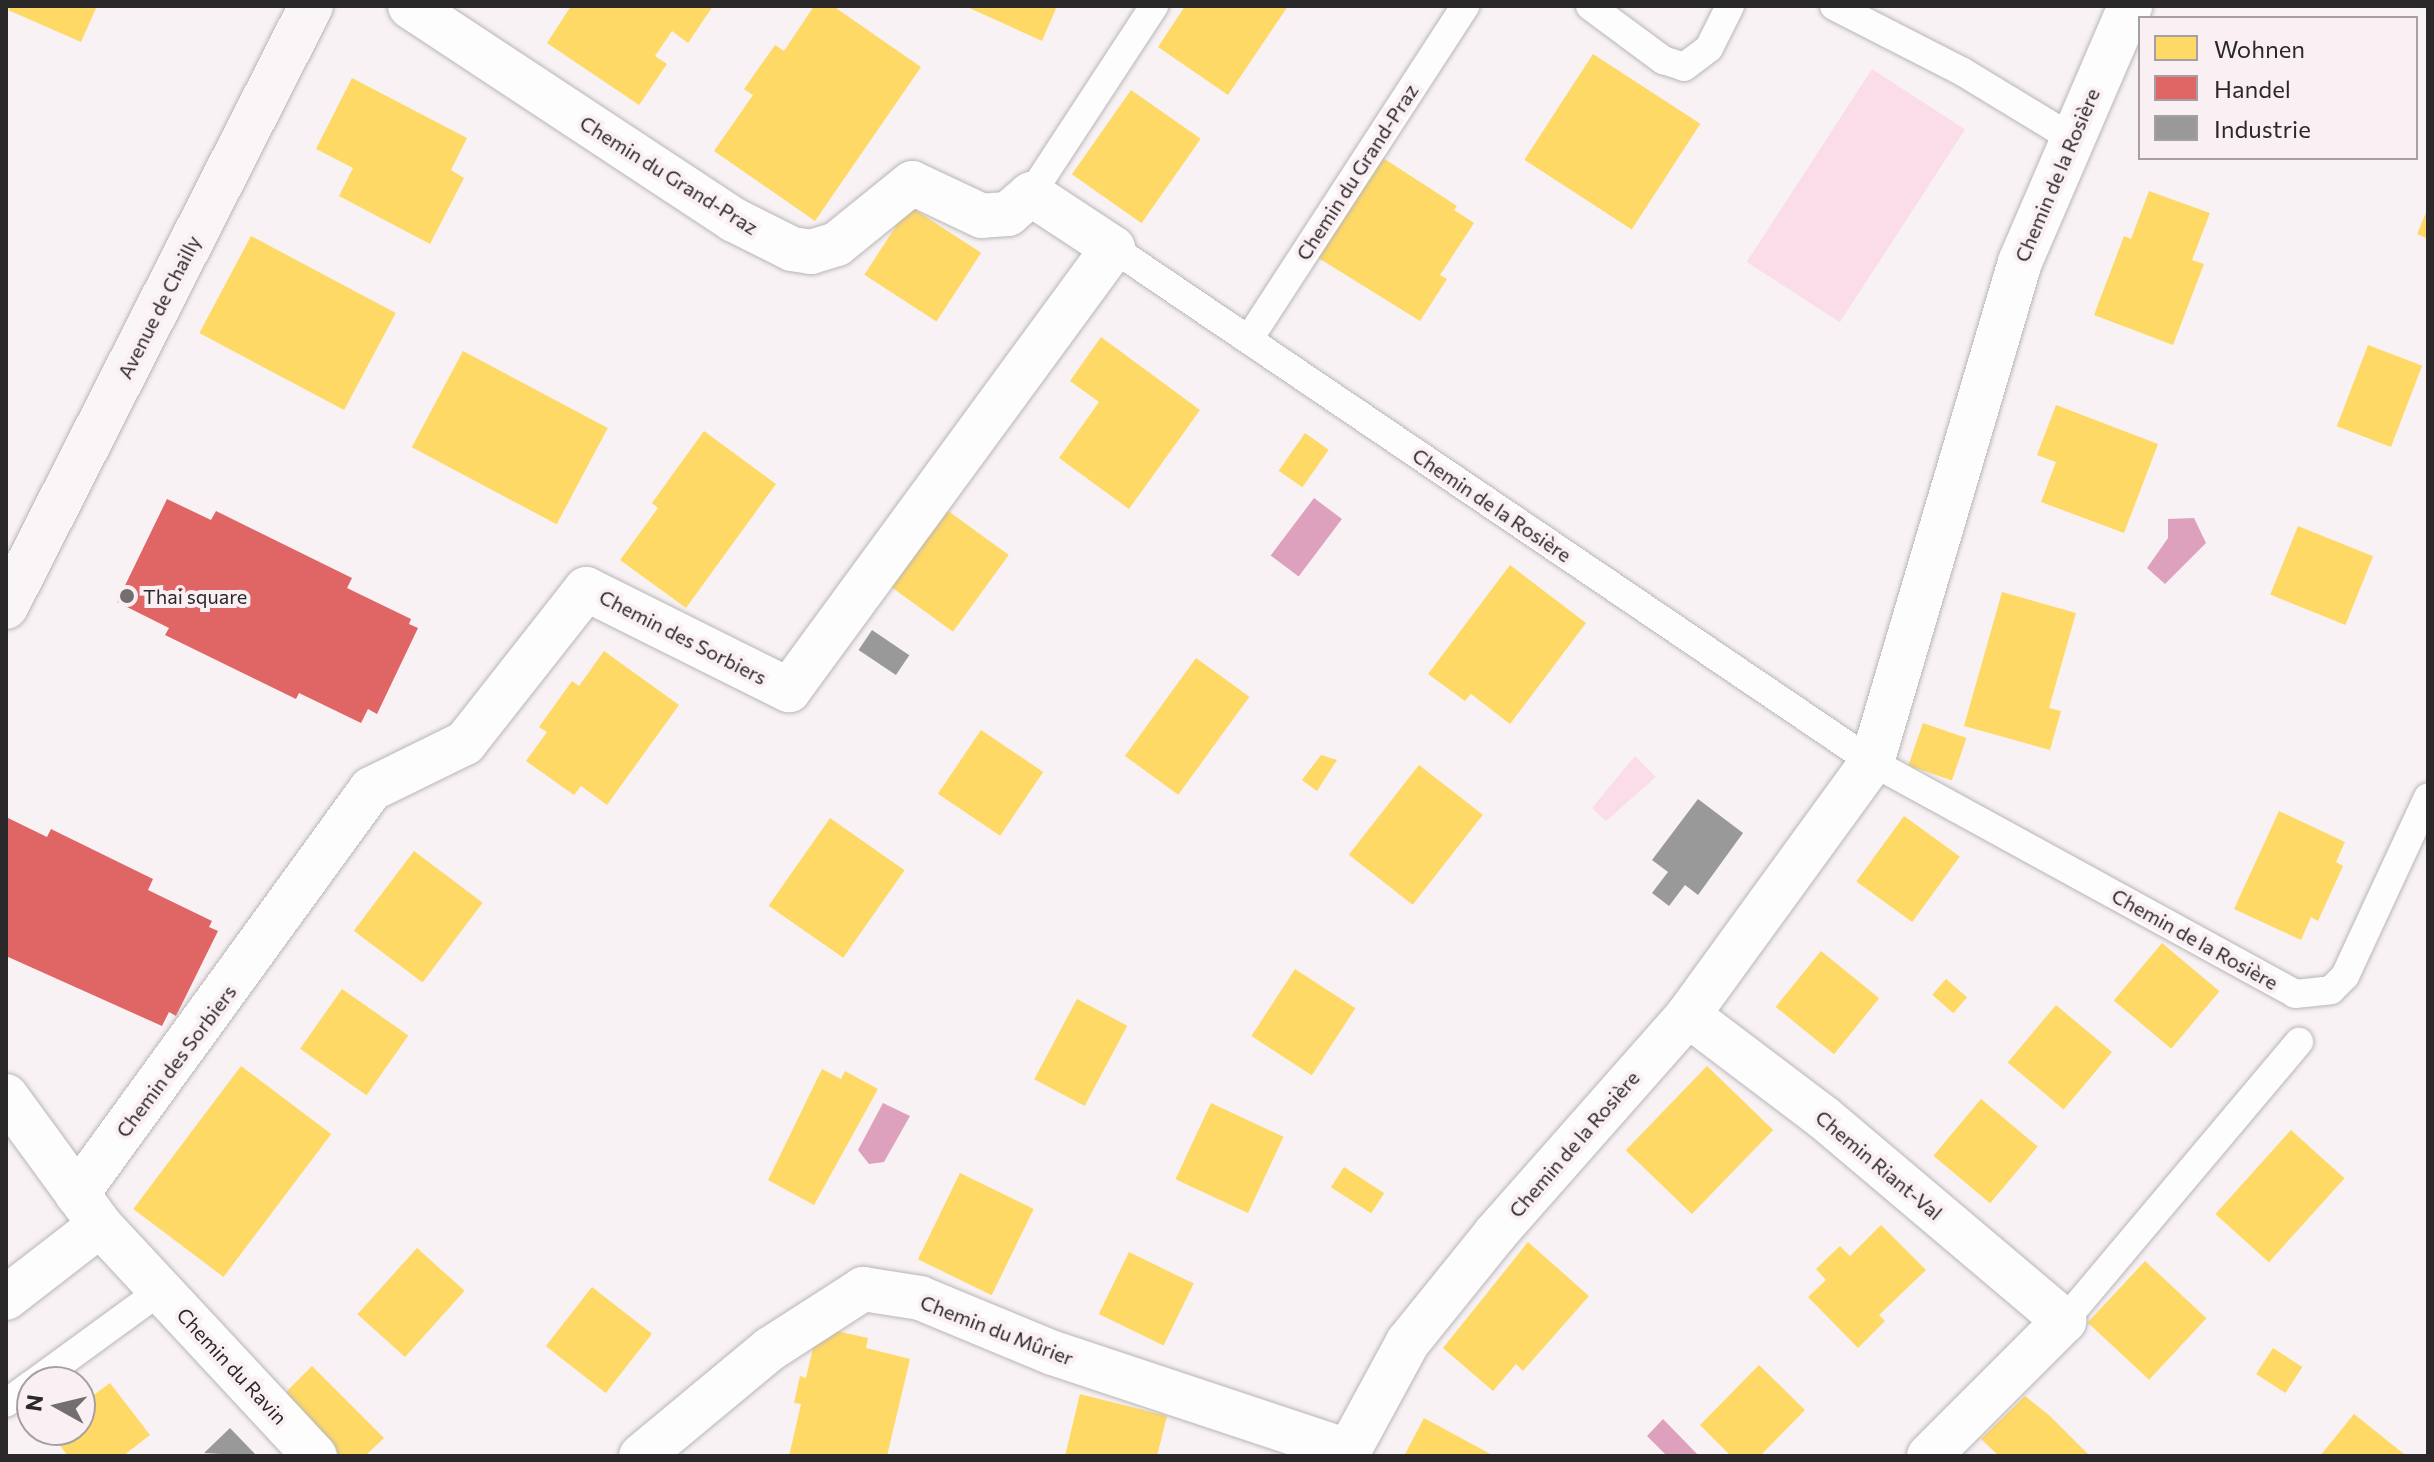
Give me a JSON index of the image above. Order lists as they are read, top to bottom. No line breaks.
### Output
{"streets":{"street":["Chemin du Grand-Praz","Chemin de la Rosière","Avenue de Chailly","Chemin des Sorbiers","Chemin Riant-Val","Chemin du Mûrier","Chemin du Ravin"]},"crossings":[["Chemin du Grand-Praz","Chemin de la Rosière"],["Chemin de la Rosière","Chemin des Sorbiers"],["Chemin de la Rosière","Chemin Riant-Val"],["Chemin de la Rosière","Chemin du Mûrier"],["Chemin des Sorbiers","Chemin du Ravin"]],"places":["Thai square"],"legend":["Wohnen","Handel","Industrie"],"north":"left"}
